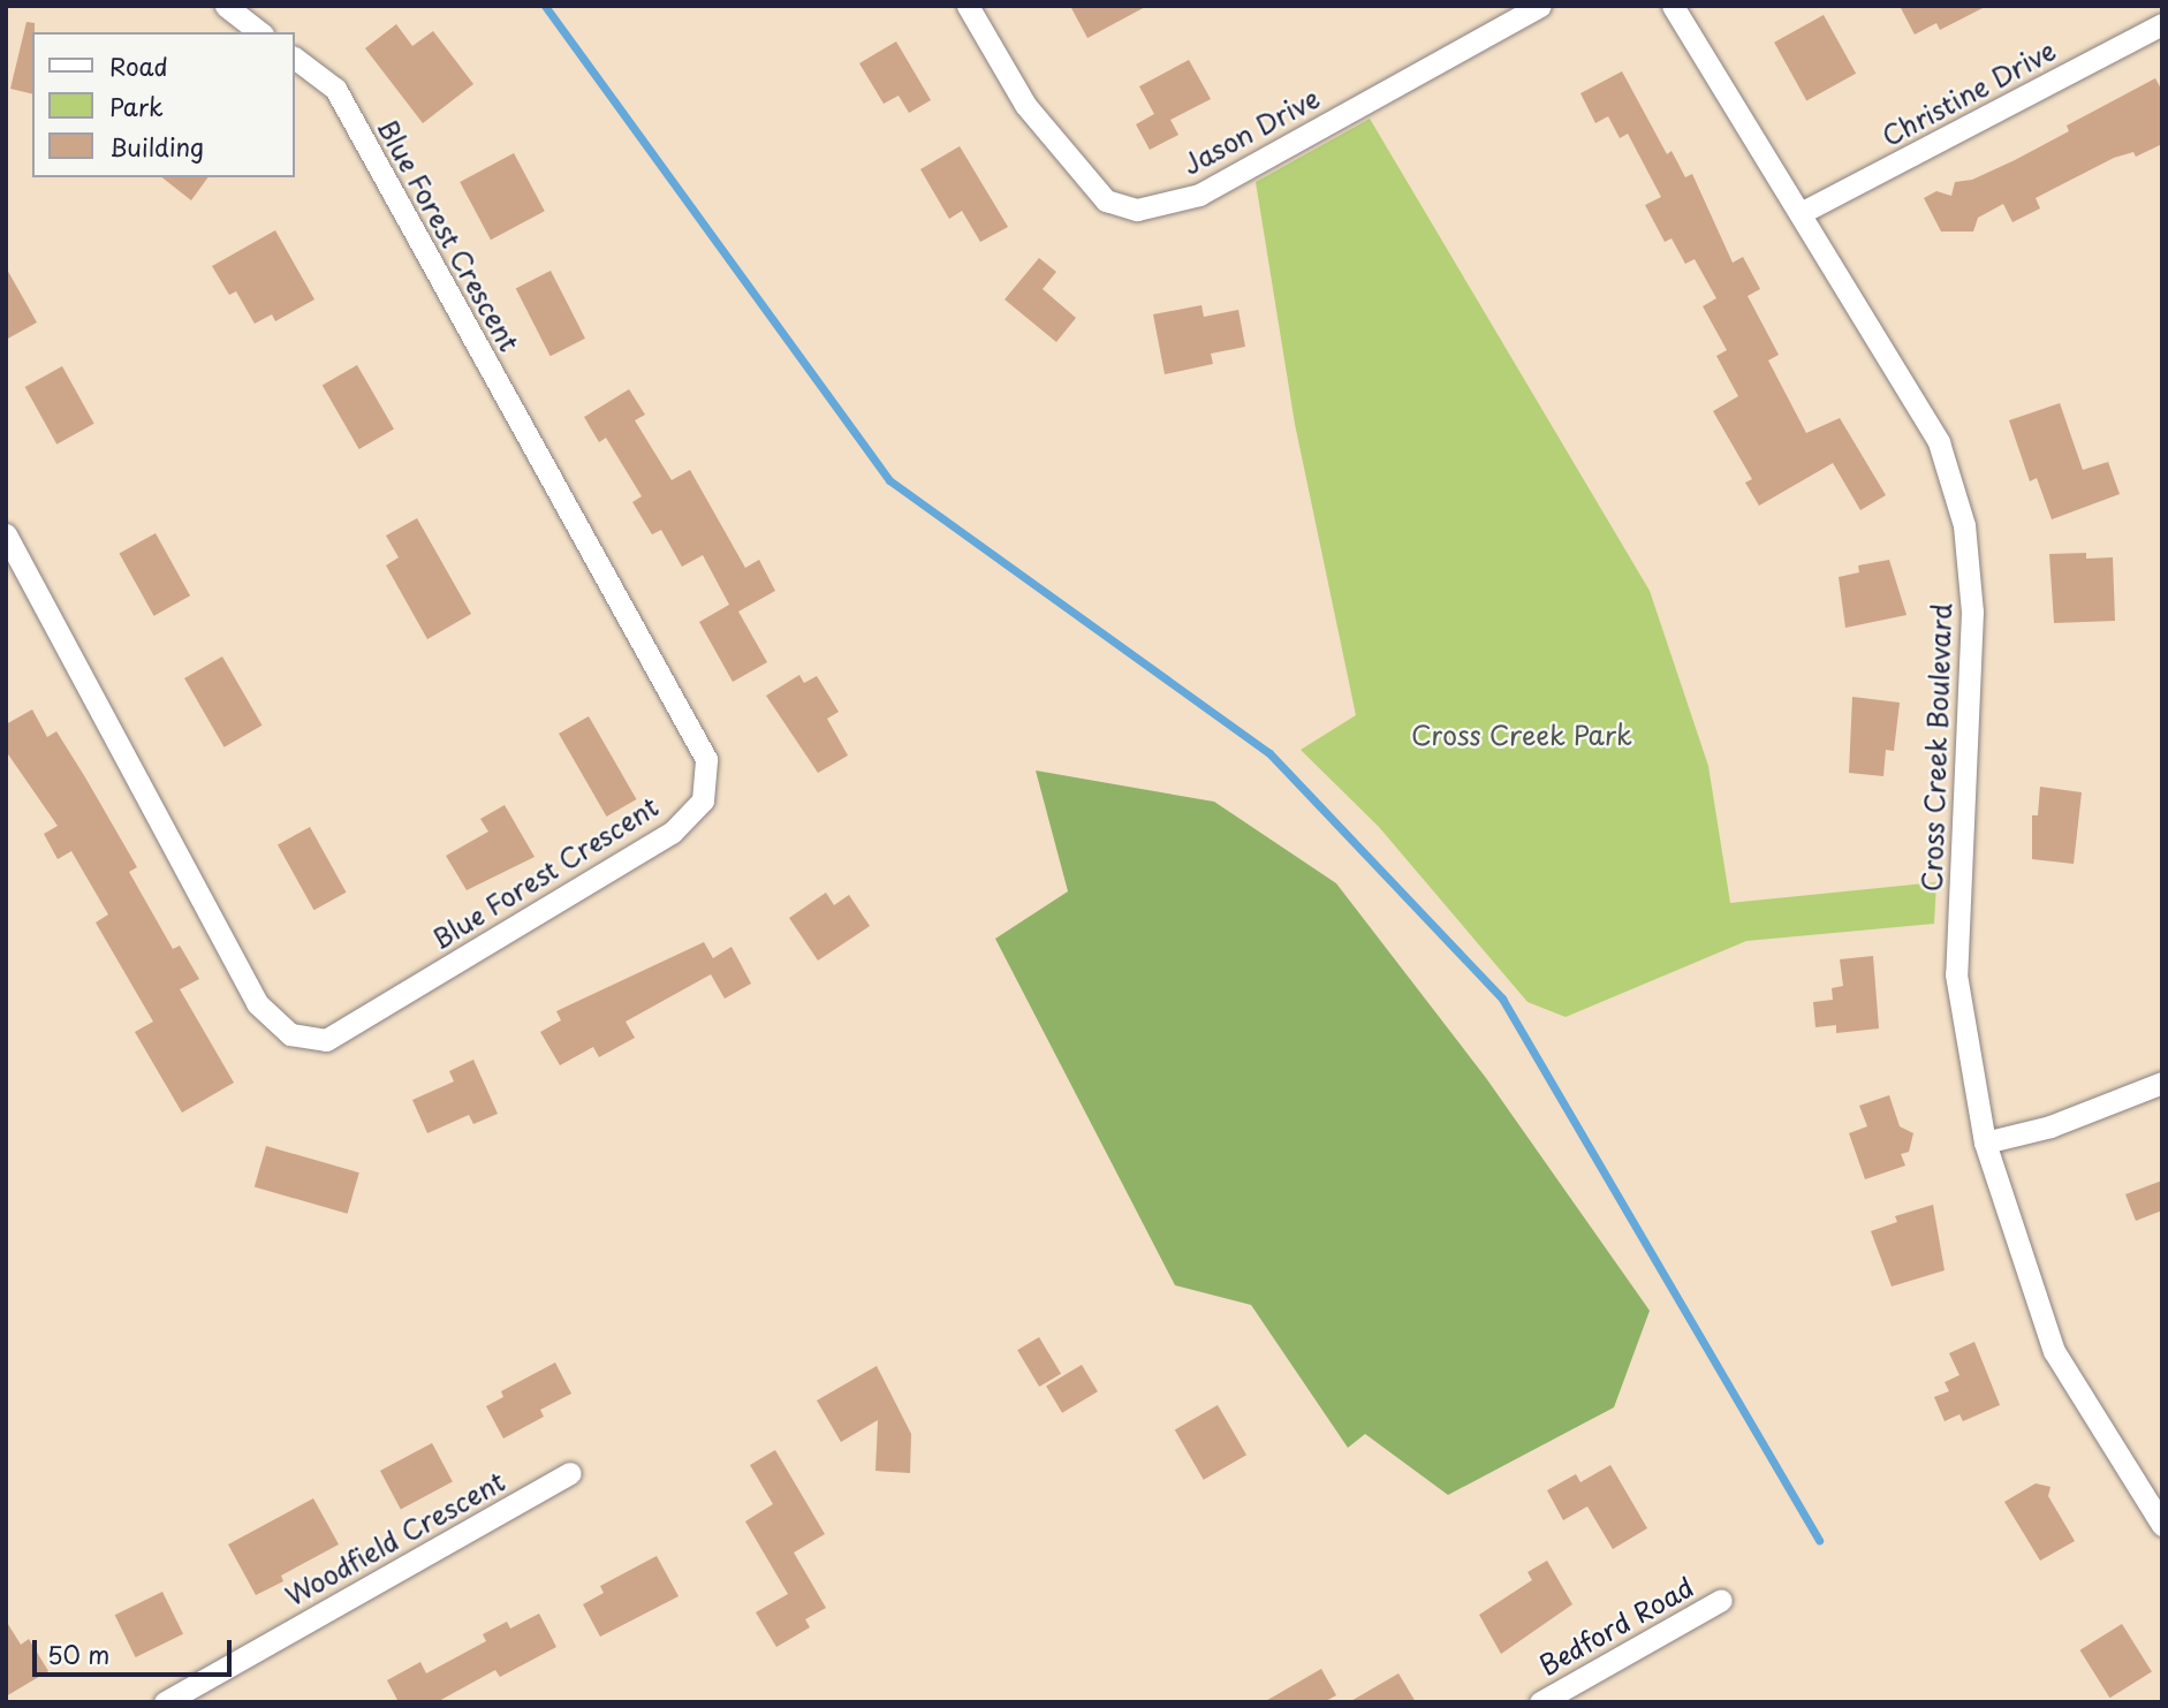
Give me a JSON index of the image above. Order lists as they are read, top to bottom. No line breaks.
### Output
{"streets":{"street":["Christine Drive","Jason Drive","Blue Forest Crescent","Cross Creek Boulevard","Woodfield Crescent","Bedford Road"]},"crossings":[["Christine Drive","Cross Creek Boulevard"]],"parks":["Cross Creek Park"],"legend":["Road","Park","Building"],"scale_bar":"50 m"}
